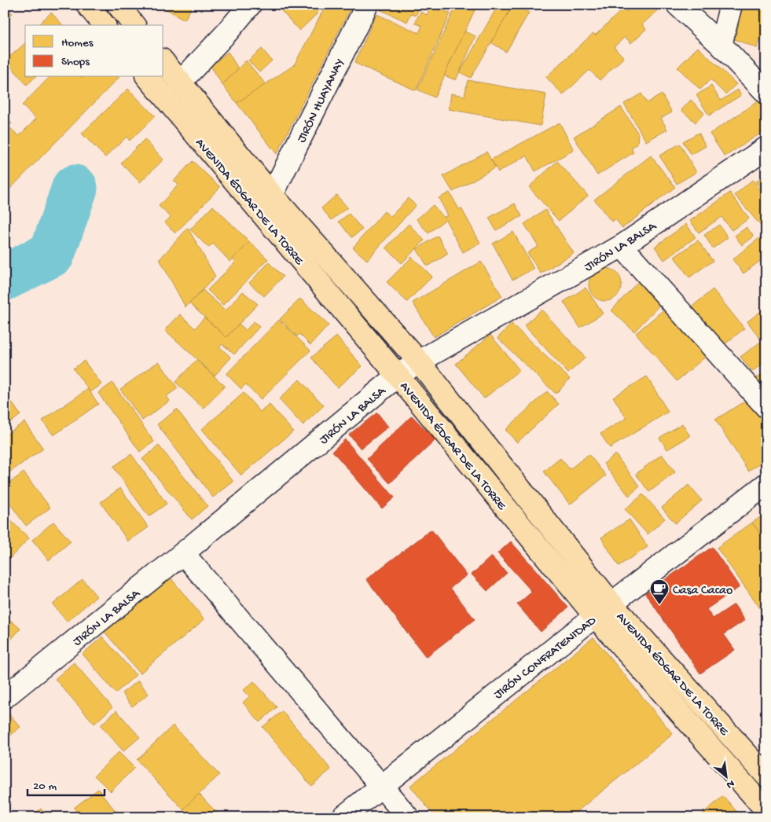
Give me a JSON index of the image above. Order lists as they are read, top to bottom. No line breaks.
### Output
{"streets":{"highway":["AVENIDA ÉDGAR DE LA TORRE"],"street":["JIRÓN HUAYANAY","JIRÓN LA BALSA","JIRÓN CONFRATENIDAD"]},"crossings":[["JIRÓN HUAYANAY","AVENIDA ÉDGAR DE LA TORRE"],["AVENIDA ÉDGAR DE LA TORRE","JIRÓN LA BALSA"],["AVENIDA ÉDGAR DE LA TORRE","JIRÓN CONFRATENIDAD"]],"places":{"cafe":["Casa Cacao"]},"legend":["Homes","Shops"],"scale_bar":"20 m","north":"bottom right"}
